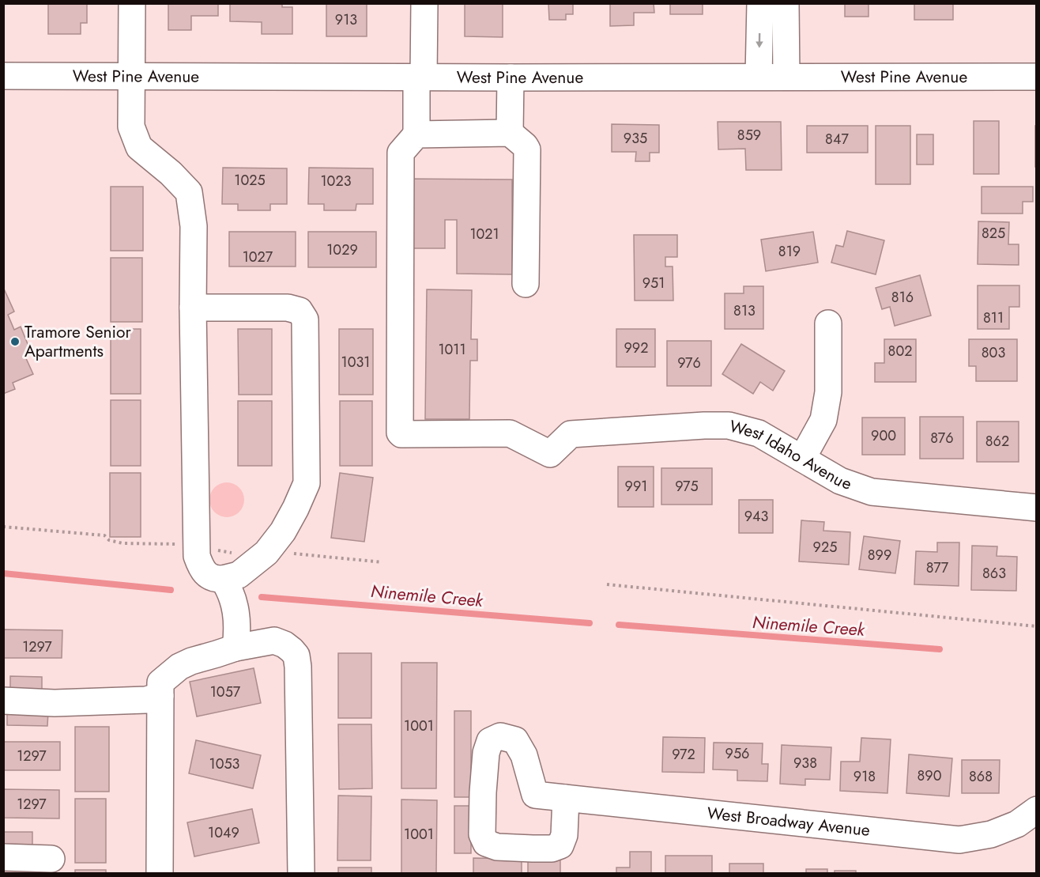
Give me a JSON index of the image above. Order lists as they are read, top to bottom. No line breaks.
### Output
{"streets":{"street":["West Pine Avenue","West Idaho Avenue","West Broadway Avenue"]},"water":["Ninemile Creek"],"places":["Tramore Senior Apartments"],"house_numbers":["913","859","935","847","1025","1023","825","1021","1029","819","1027","951","816","813","811","992","1011","802","803","1031","976","900","876","862","991","975","943","925","899","877","863","1297","1057","1001","956","972","1297","938","1053","890","918","868","1297","1049","1001"]}
